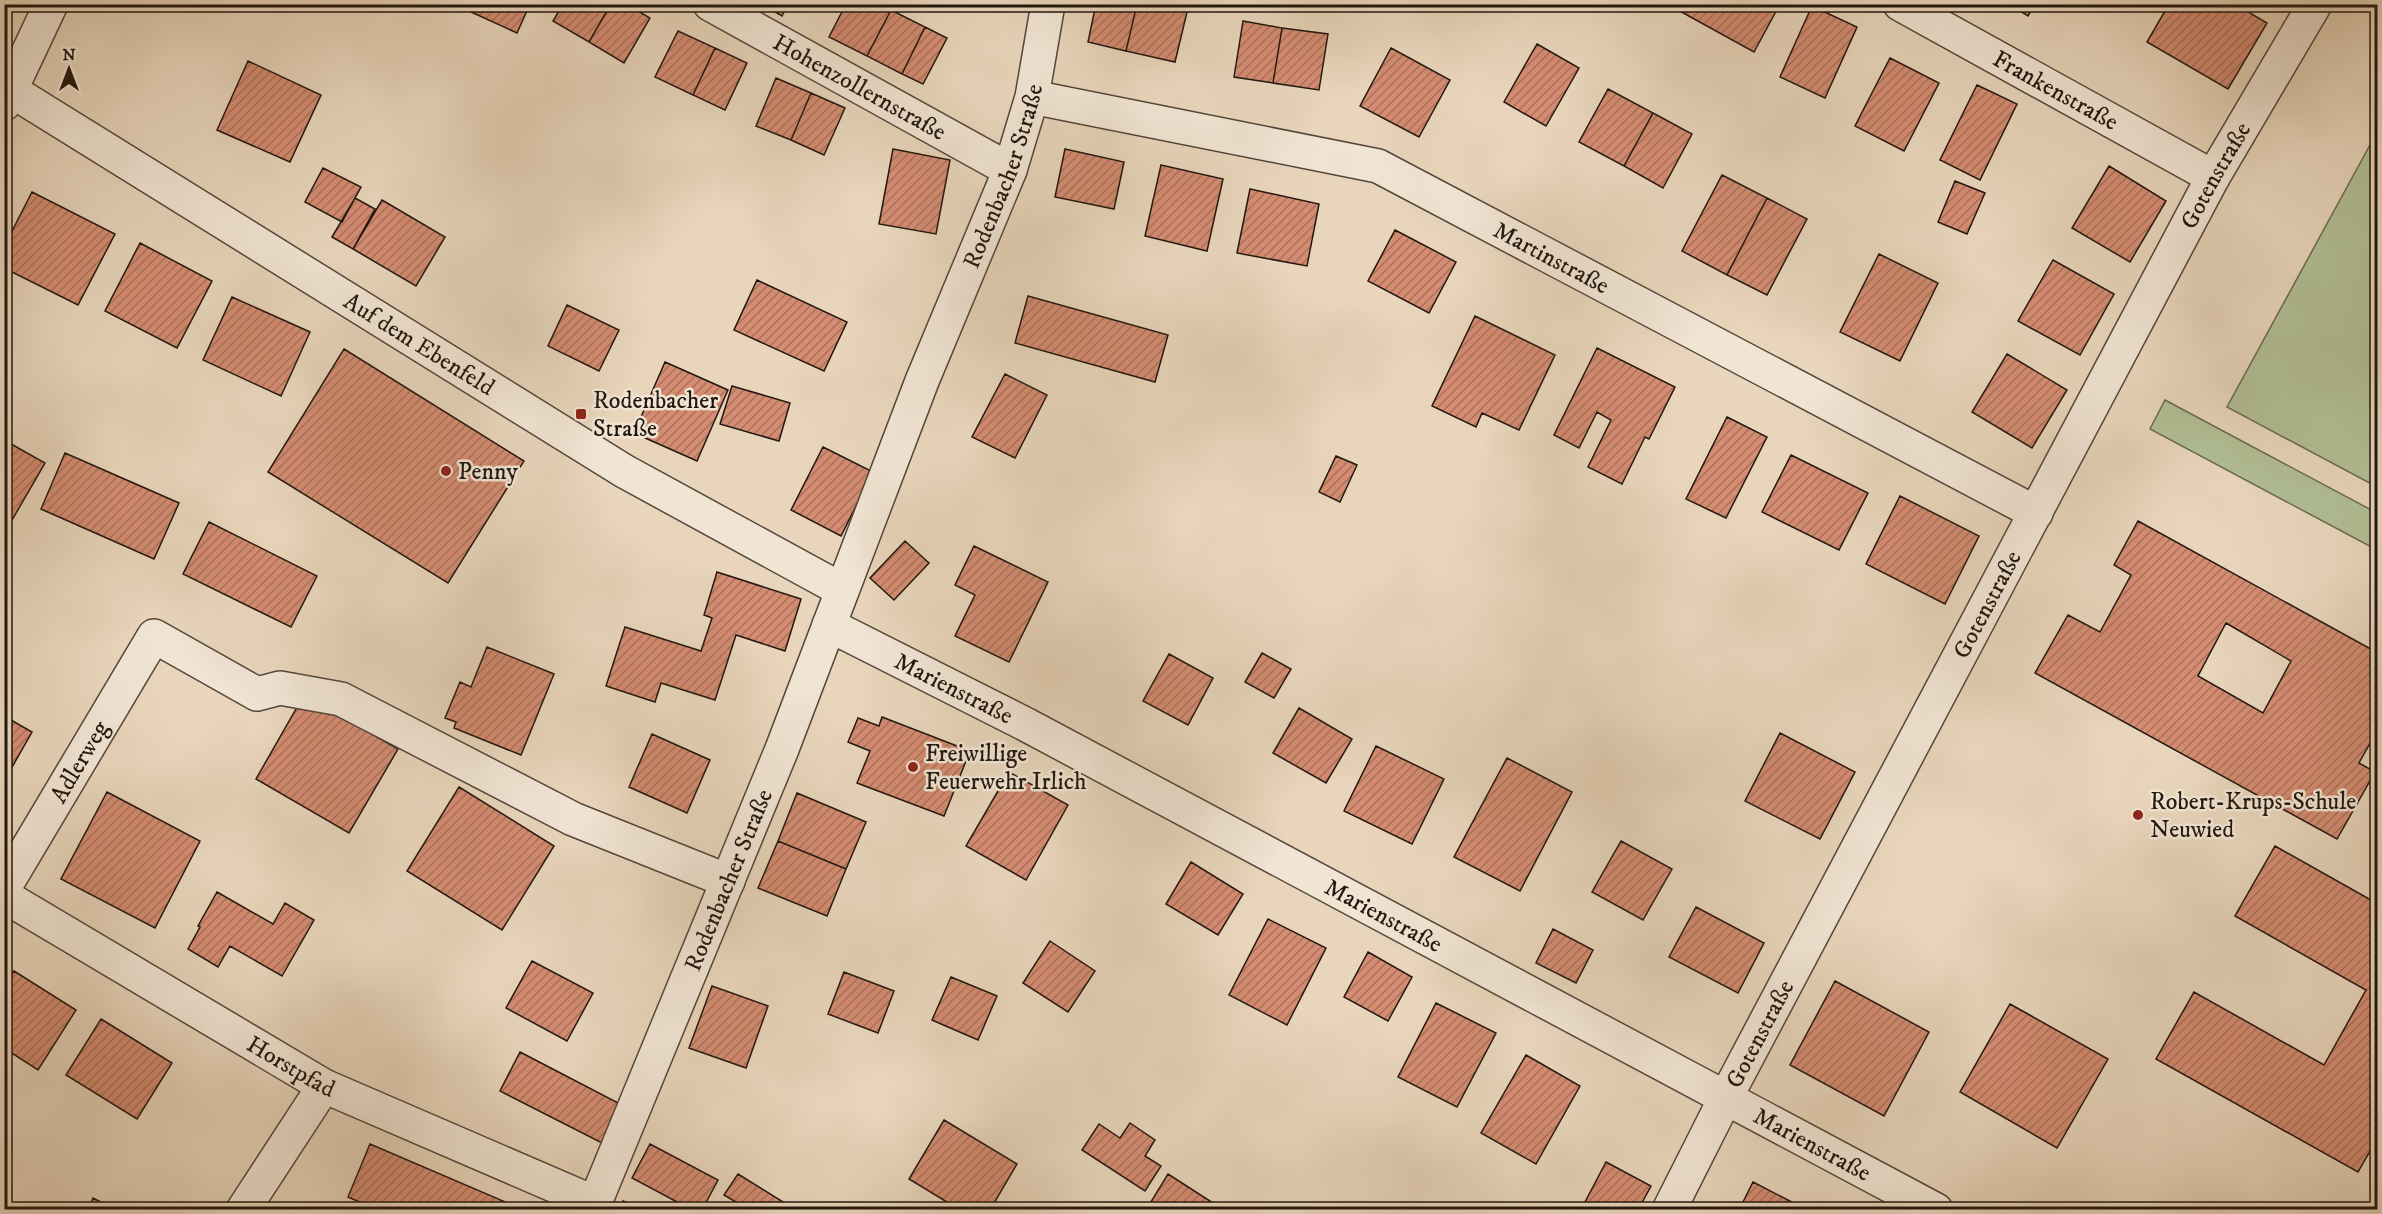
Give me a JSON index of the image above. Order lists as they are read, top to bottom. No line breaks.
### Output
{"streets":{"street":["Hohenzollernstraße","Frankenstraße","Rodenbacher Straße","Gotenstraße","Martinstraße","Auf dem Ebenfeld","Marienstraße","Adlerweg","Horstpfad"]},"crossings":[["Hohenzollernstraße","Rodenbacher Straße"],["Frankenstraße","Gotenstraße"],["Rodenbacher Straße","Martinstraße"],["Rodenbacher Straße","Auf dem Ebenfeld"],["Rodenbacher Straße","Marienstraße"],["Rodenbacher Straße","Adlerweg"],["Rodenbacher Straße","Horstpfad"],["Gotenstraße","Martinstraße"],["Gotenstraße","Marienstraße"]],"places":{"transit":["Rodenbacher Straße"],"other":["Penny","Freiwillige Feuerwehr Irlich","Robert-Krups-Schule Neuwied"]},"north":"top"}
